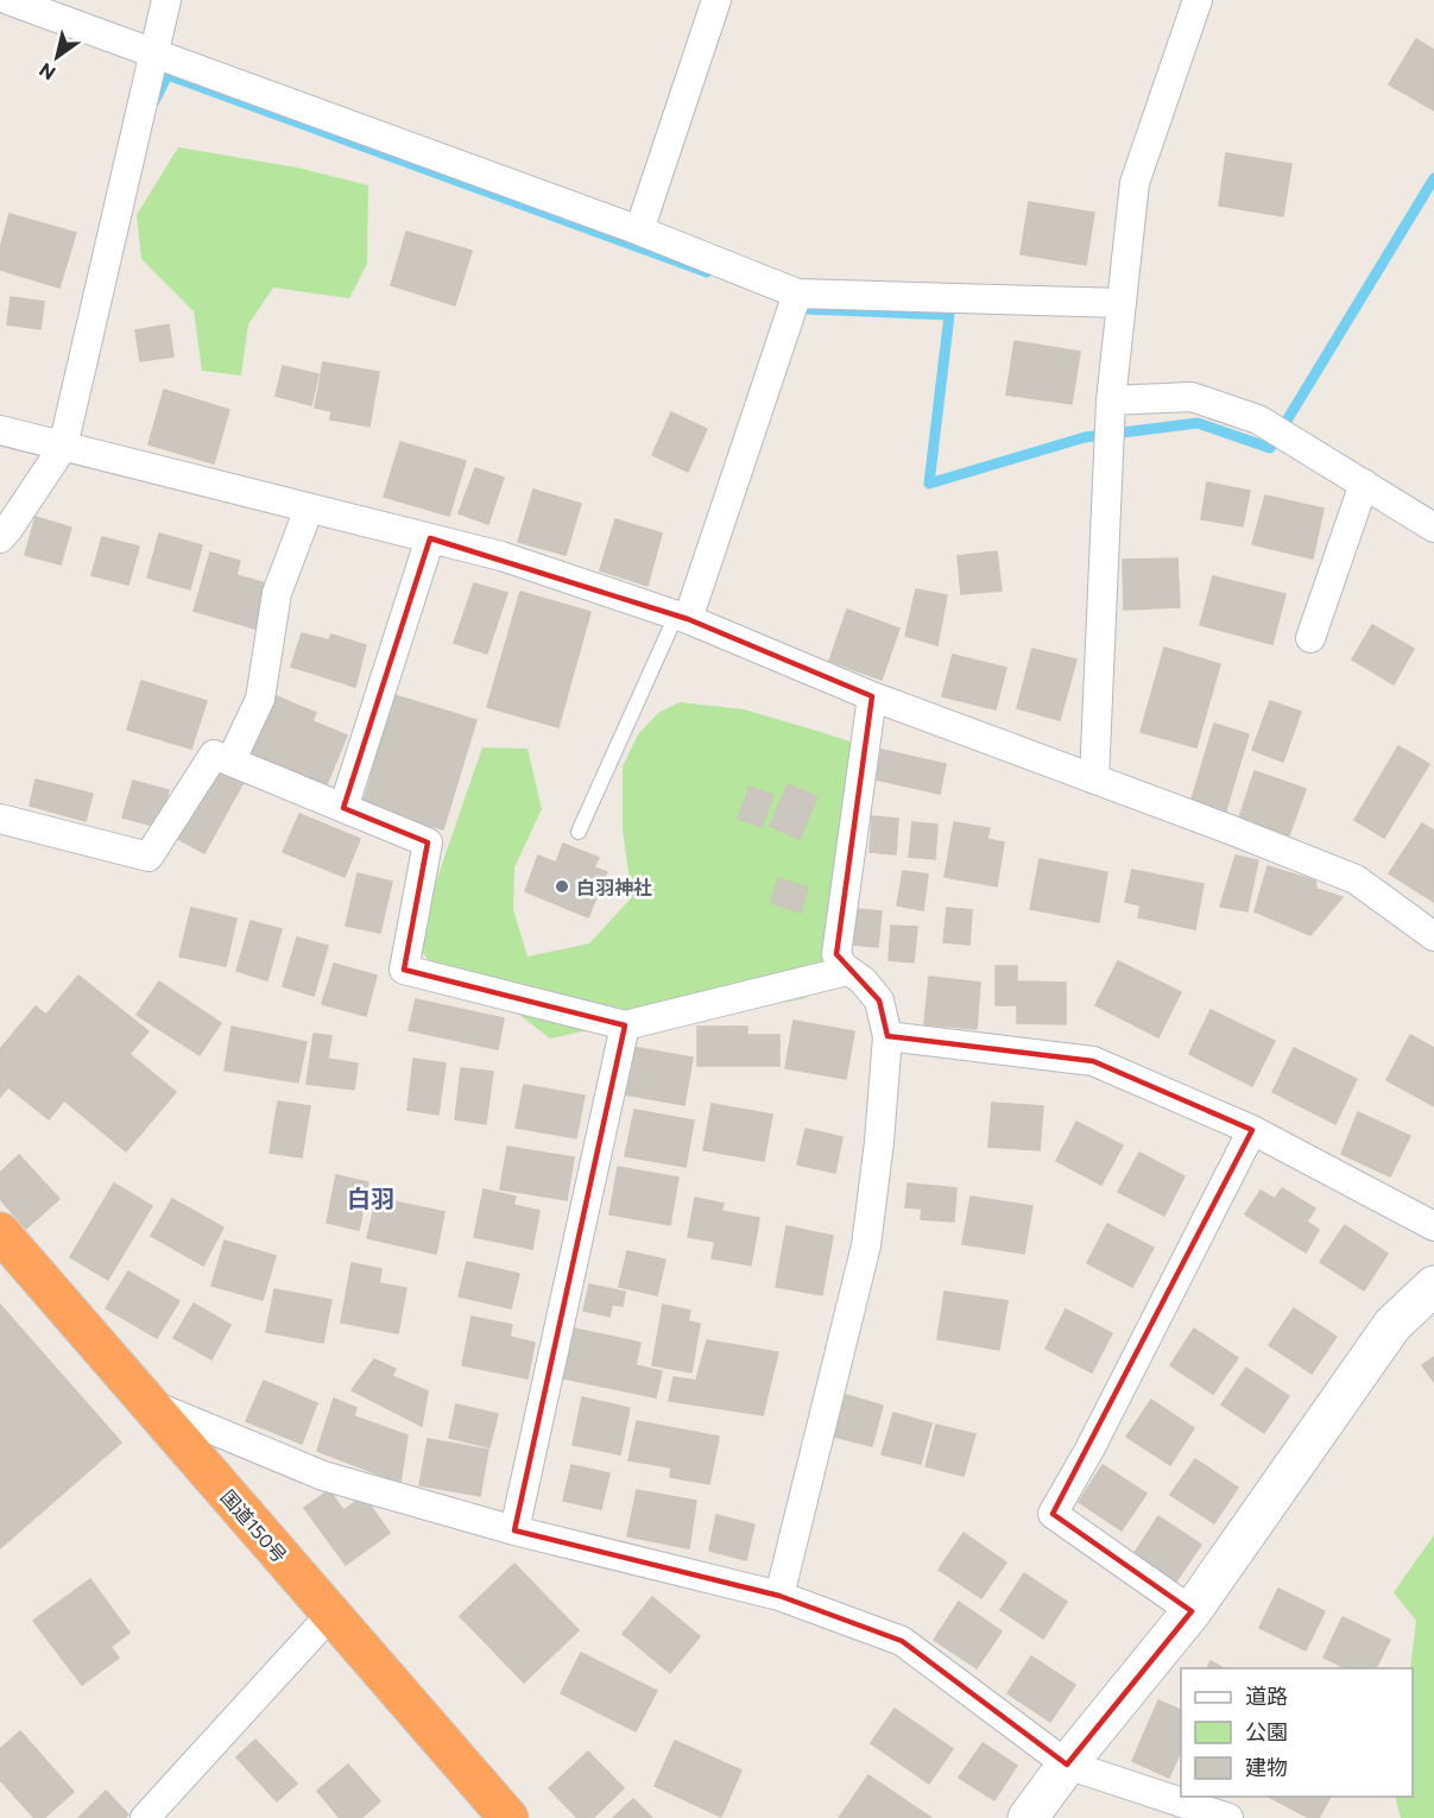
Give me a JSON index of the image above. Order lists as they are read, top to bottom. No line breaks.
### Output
{"streets":{"highway":["国道150号"]},"districts":["白羽"],"places":["白羽神社"],"legend":["道路","公園","建物"],"north":"bottom left"}
